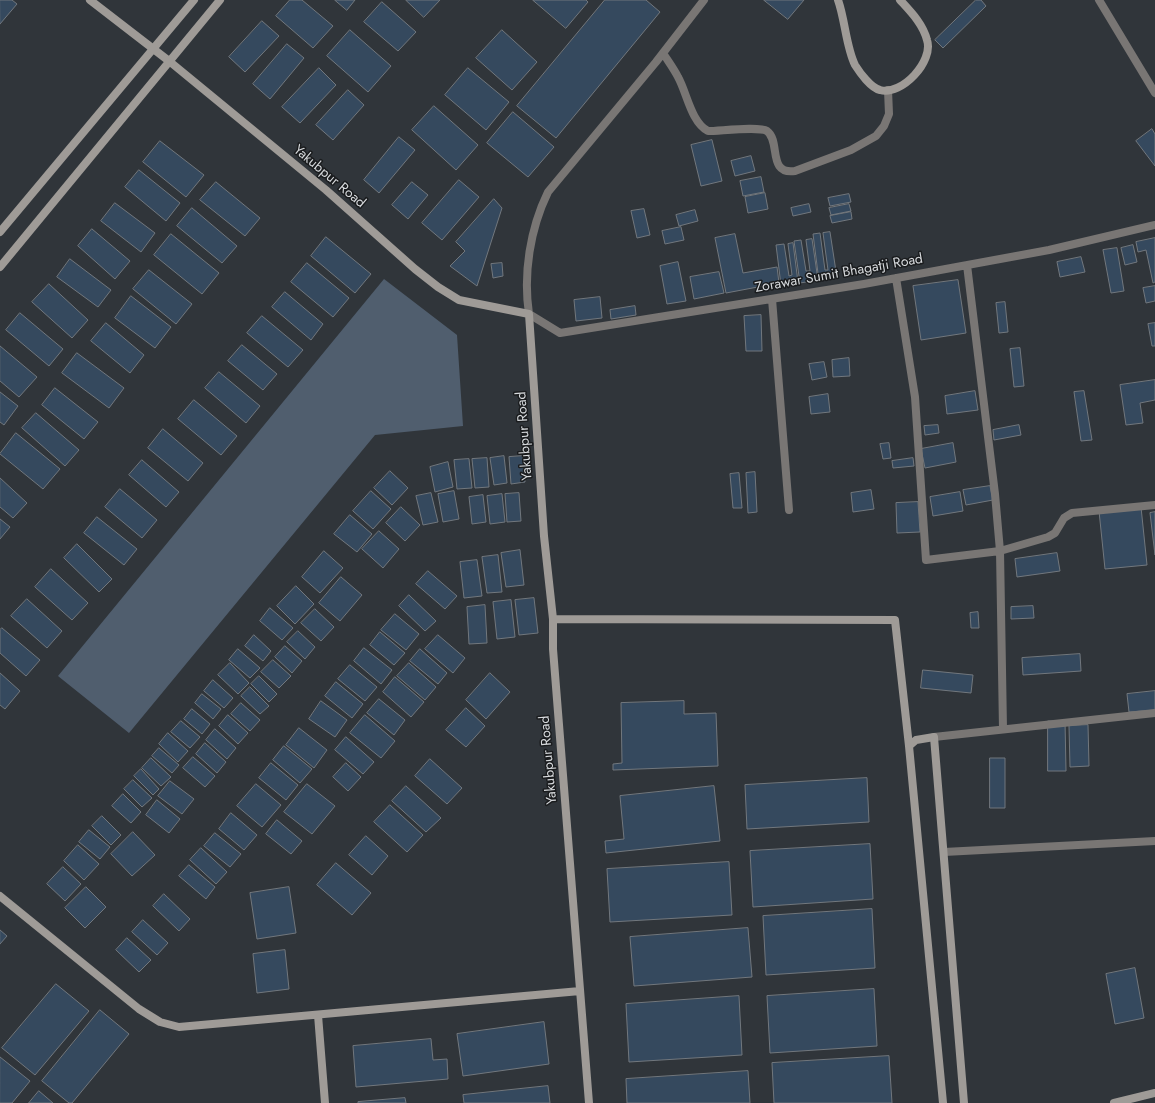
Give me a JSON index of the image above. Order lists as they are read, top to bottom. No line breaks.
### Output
{"streets":{"street":["Yakubpur Road","Zorawar Sumit Bhagatji Road"]},"crossings":[["Yakubpur Road","Zorawar Sumit Bhagatji Road"]]}
